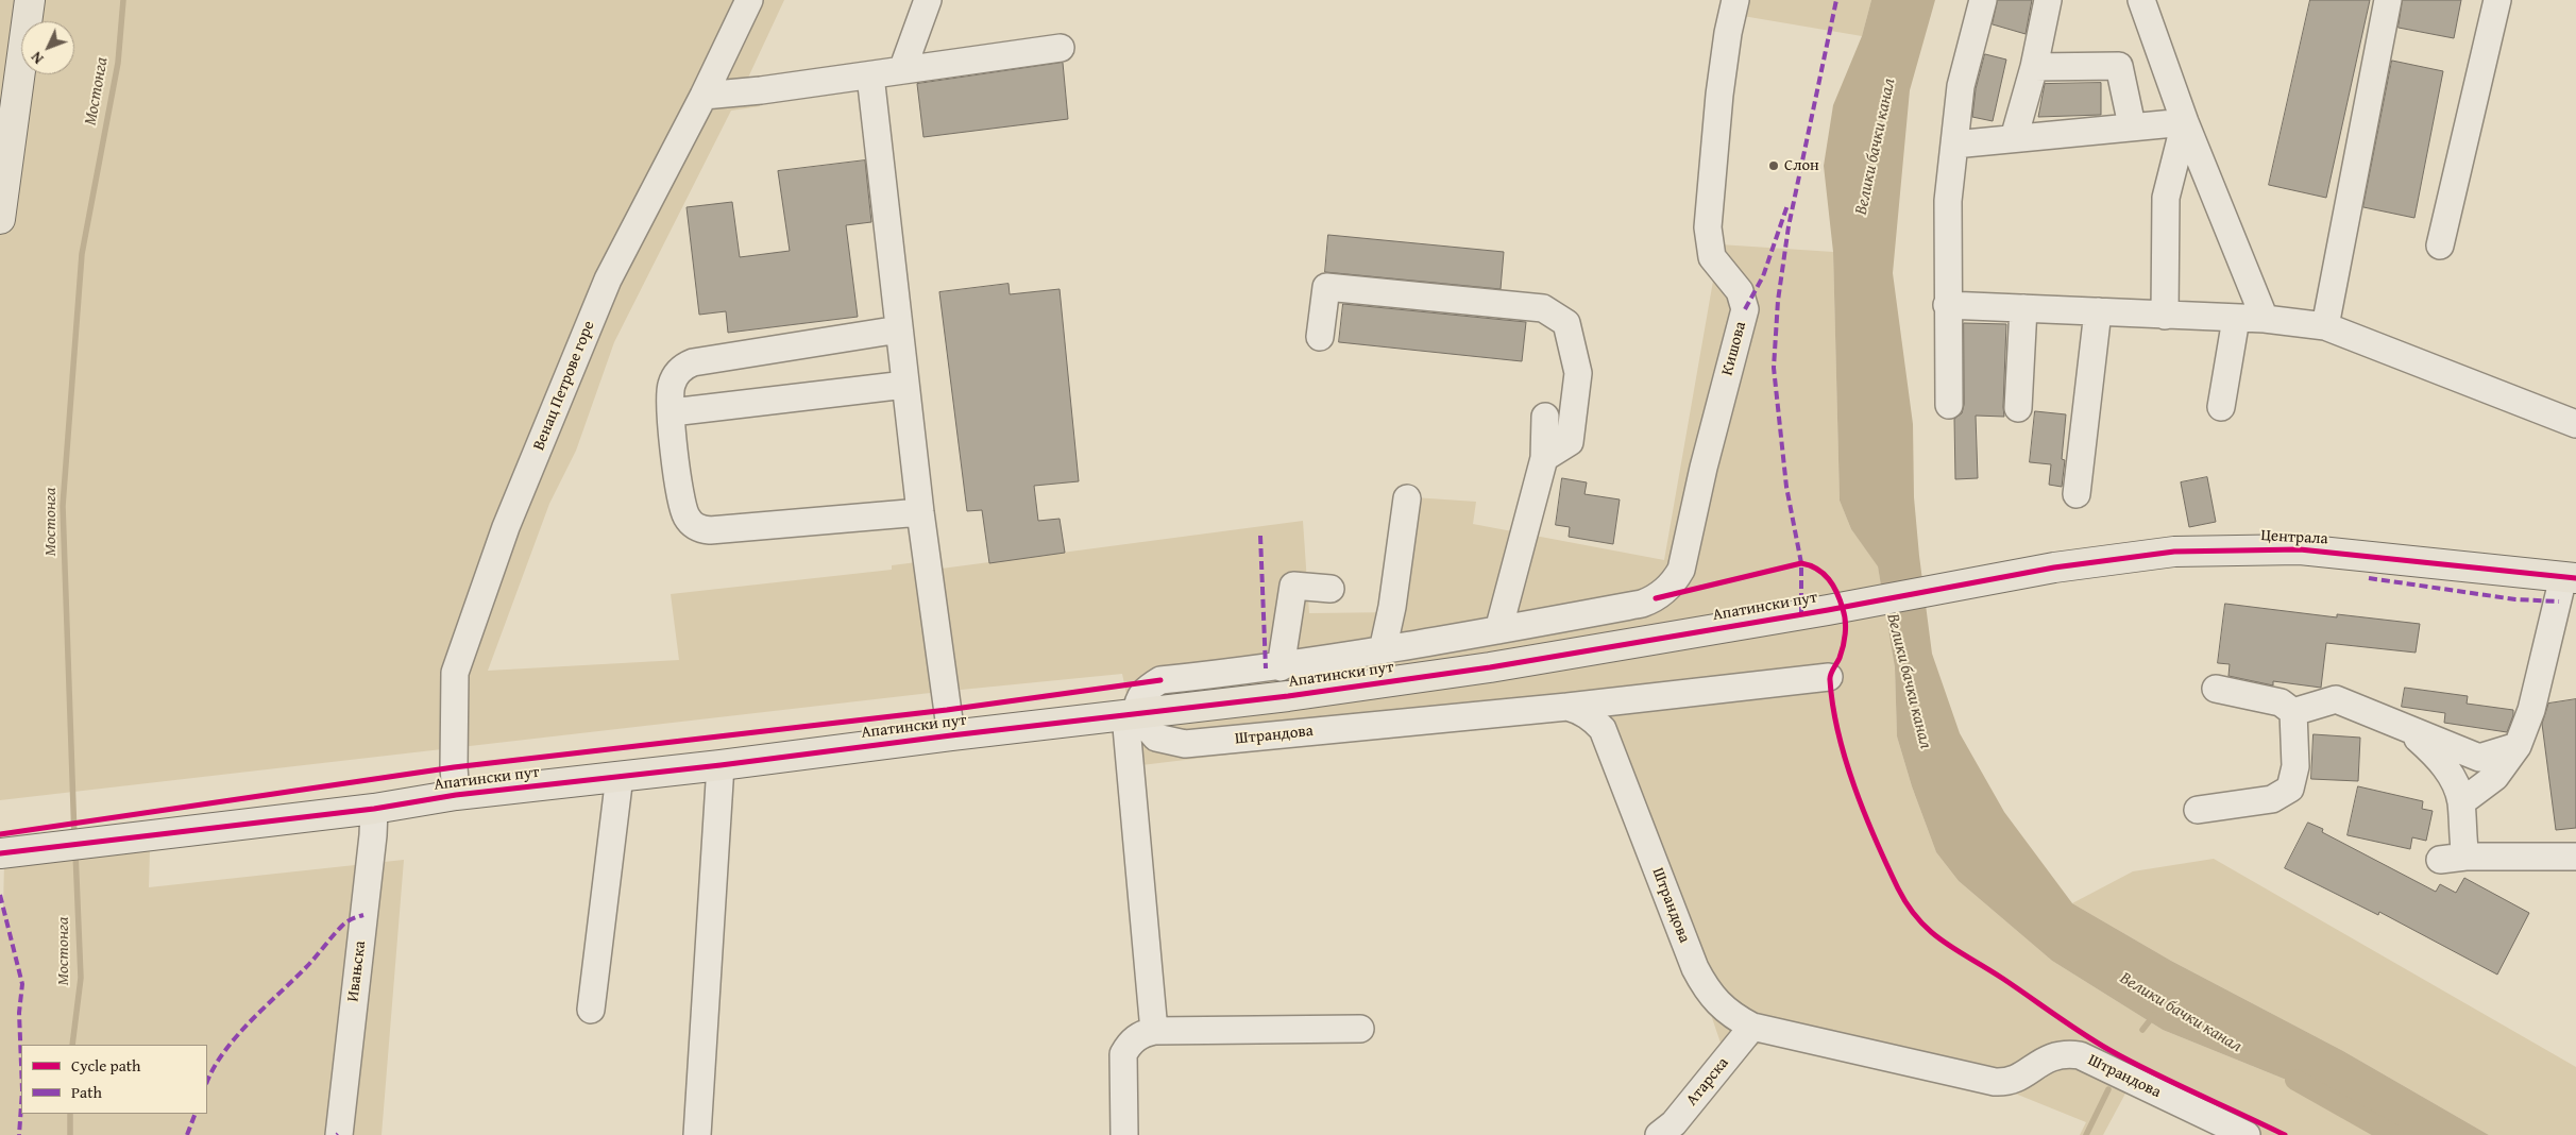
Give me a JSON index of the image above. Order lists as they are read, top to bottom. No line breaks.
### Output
{"streets":{"main road":["Централа","Апатински пут"],"street":["Кишова","Венац Петрове горе","Штрандова","Ивањска","Атарска"]},"crossings":[["Венац Петрове горе","Апатински пут"],["Централа","Апатински пут"],["Апатински пут","Штрандова"],["Апатински пут","Ивањска"],["Штрандова","Атарска"]],"water":["Мостонга","Велики бачки канал"],"places":["Слон"],"legend":["Cycle path","Path"],"north":"bottom left"}
